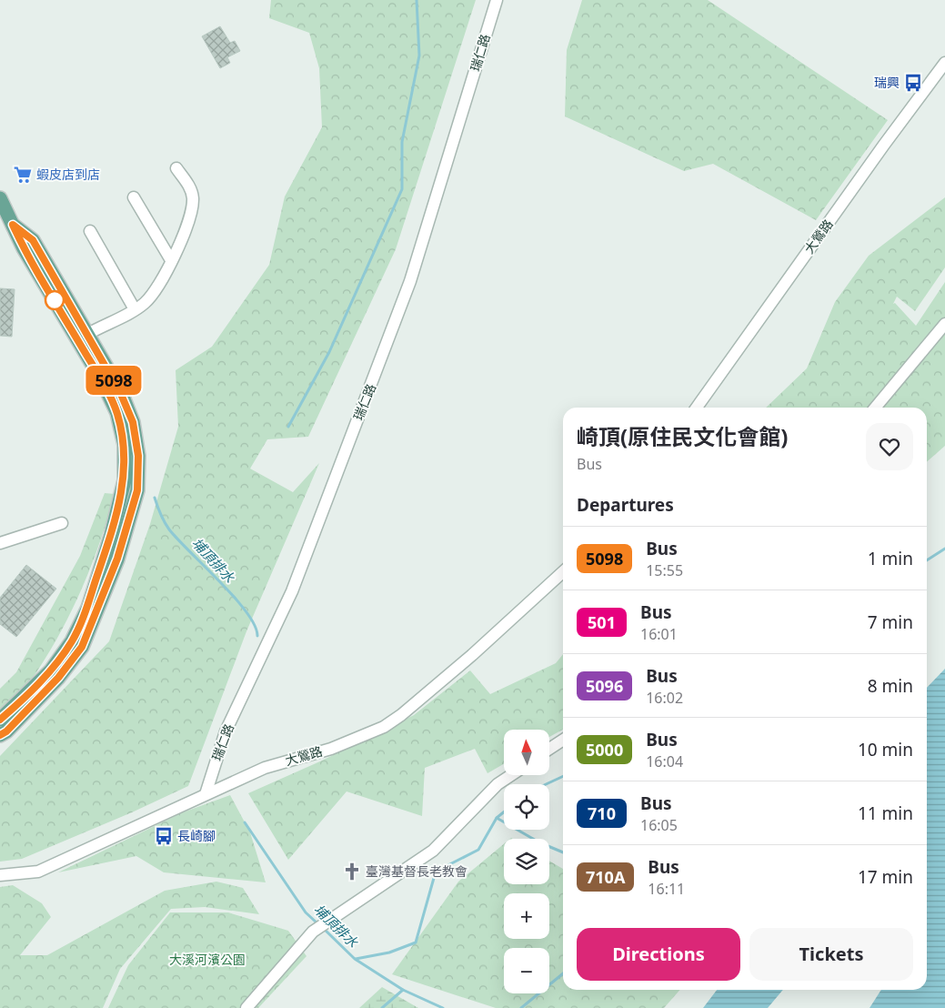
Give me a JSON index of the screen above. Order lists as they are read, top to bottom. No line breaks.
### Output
{"streets":{"street":["瑞仁路","大鶯路"]},"crossings":[["瑞仁路","大鶯路"]],"water":["埔頂排水"],"parks":["大溪河濱公園"],"places":{"bus stop":["瑞興","長崎腳"],"supermarket":["蝦皮店到店"],"church":["臺灣基督長老教會"]},"lines":["bus line 5098"],"north":"top","page":{"on_map":"5098","heading":[["崎頂(原住民文化會館)","Bus"],"Departures"],"list":[{"mark":"5098","name":"Bus","note":"15:55","value":"1 min"},{"mark":"501","name":"Bus","note":"16:01","value":"7 min"},{"mark":"5096","name":"Bus","note":"16:02","value":"8 min"},{"mark":"5000","name":"Bus","note":"16:04","value":"10 min"},{"mark":"710","name":"Bus","note":"16:05","value":"11 min"},{"mark":"710A","name":"Bus","note":"16:11","value":"17 min"}],"map_buttons":["+","−"],"buttons":["Directions","Tickets"]}}
